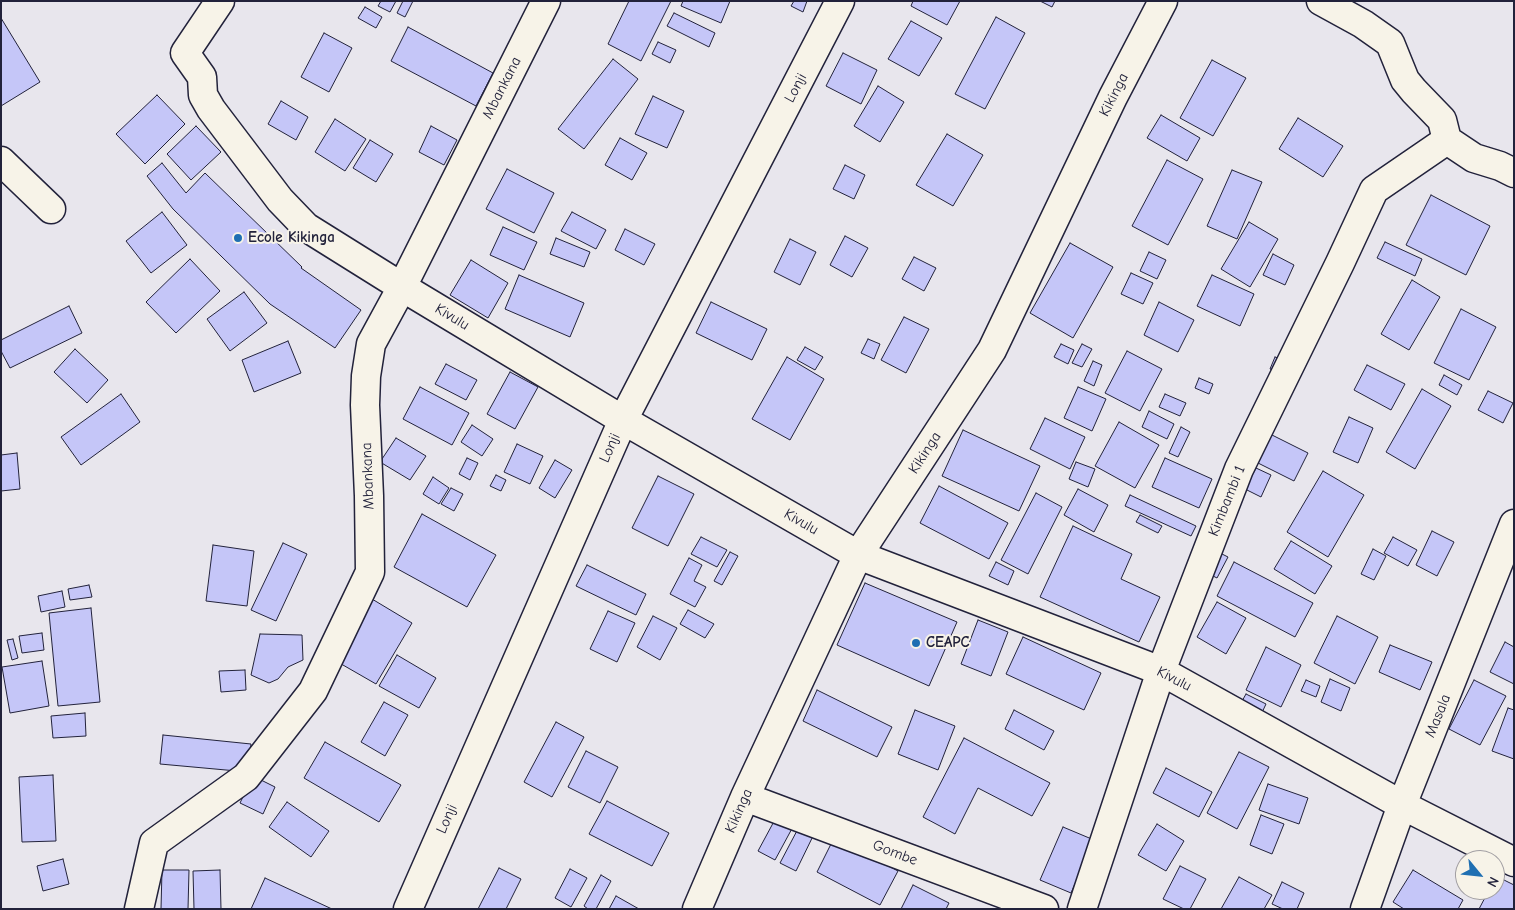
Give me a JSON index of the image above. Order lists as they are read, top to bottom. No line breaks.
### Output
{"streets":{"street":["Mbankana","Lonji","Kikinga","Kivulu","Kimbambi 1","Masala","Gombe"]},"crossings":[["Mbankana","Kivulu"],["Lonji","Kivulu"],["Kikinga","Kivulu"],["Kikinga","Gombe"],["Kivulu","Kimbambi 1"],["Kivulu","Masala"]],"places":["Ecole Kikinga","CEAPC"],"north":"bottom right"}
